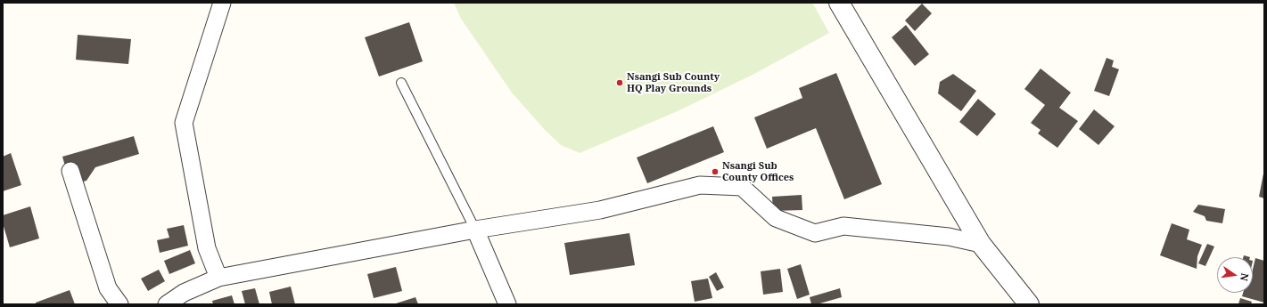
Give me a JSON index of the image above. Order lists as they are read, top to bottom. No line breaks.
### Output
{"places":["Nsangi Sub County HQ Play Grounds","Nsangi Sub County Offices"],"north":"right"}
